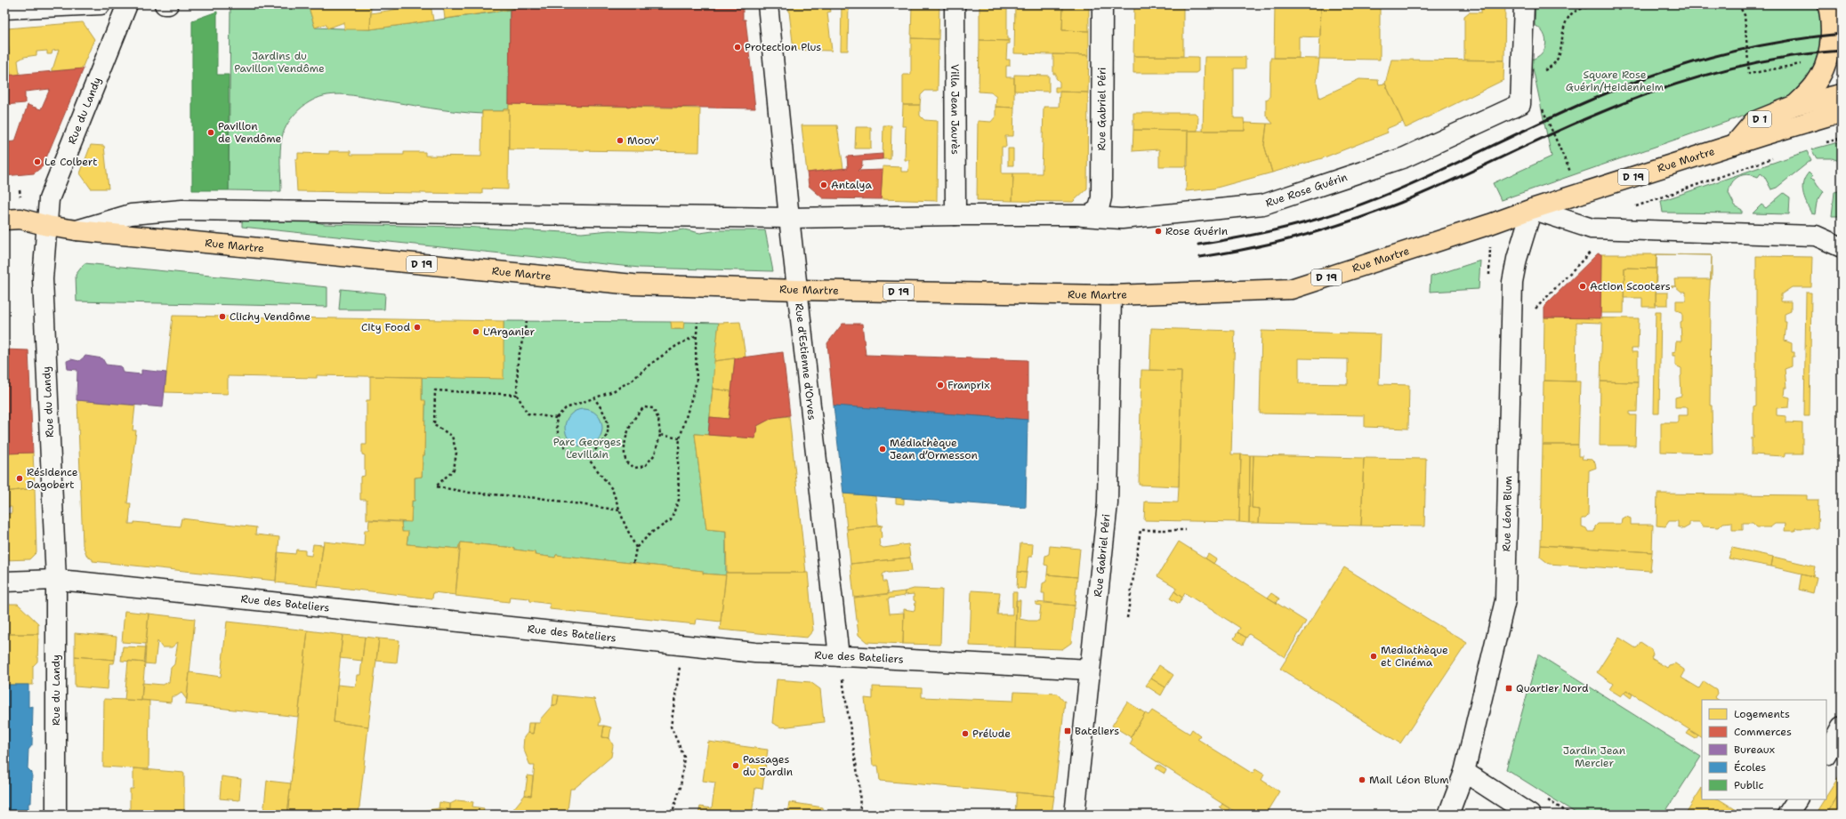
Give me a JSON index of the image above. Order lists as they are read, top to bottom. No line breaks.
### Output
{"streets":{"main road":["D 1","Rue Martre","D 19"],"street":["Rue Gabriel Péri","Villa Jean Jaurès","Rue du Landy","Rue Rose Guérin","Rue d'Estienne d'Orves","Rue Léon Blum","Rue des Bateliers"]},"crossings":[["Rue Gabriel Péri","Rue Martre"],["Rue Gabriel Péri","Rue Rose Guérin"],["Rue Gabriel Péri","Rue des Bateliers"],["Villa Jean Jaurès","Rue Martre"],["Rue du Landy","Rue Martre"],["Rue du Landy","Rue des Bateliers"],["D 1","Rue Martre"],["Rue Martre","Rue Rose Guérin"],["Rue Martre","Rue d'Estienne d'Orves"],["Rue Martre","Rue Léon Blum"],["Rue d'Estienne d'Orves","Rue des Bateliers"]],"parks":["Jardins du Pavillon Vendôme","Square Rose Guérin/Heidenheim","Parc Georges Levillain","Jardin Jean Mercier"],"places":{"other":["Protection Plus","Pavillon de Vendôme","Moov'","Le Colbert","Antalya","Rose Guérin","Action Scooters","Clichy Vendôme","City Food","L'Arganier","Franprix","Médiathèque Jean d’Ormesson","Résidence Dagobert","Mediathèque et Cinéma","Prélude","Passages du Jardin","Mail Léon Blum"],"transit":["Quartier Nord","Bateliers"]},"legend":["Logements","Commerces","Bureaux","Écoles","Public"]}
